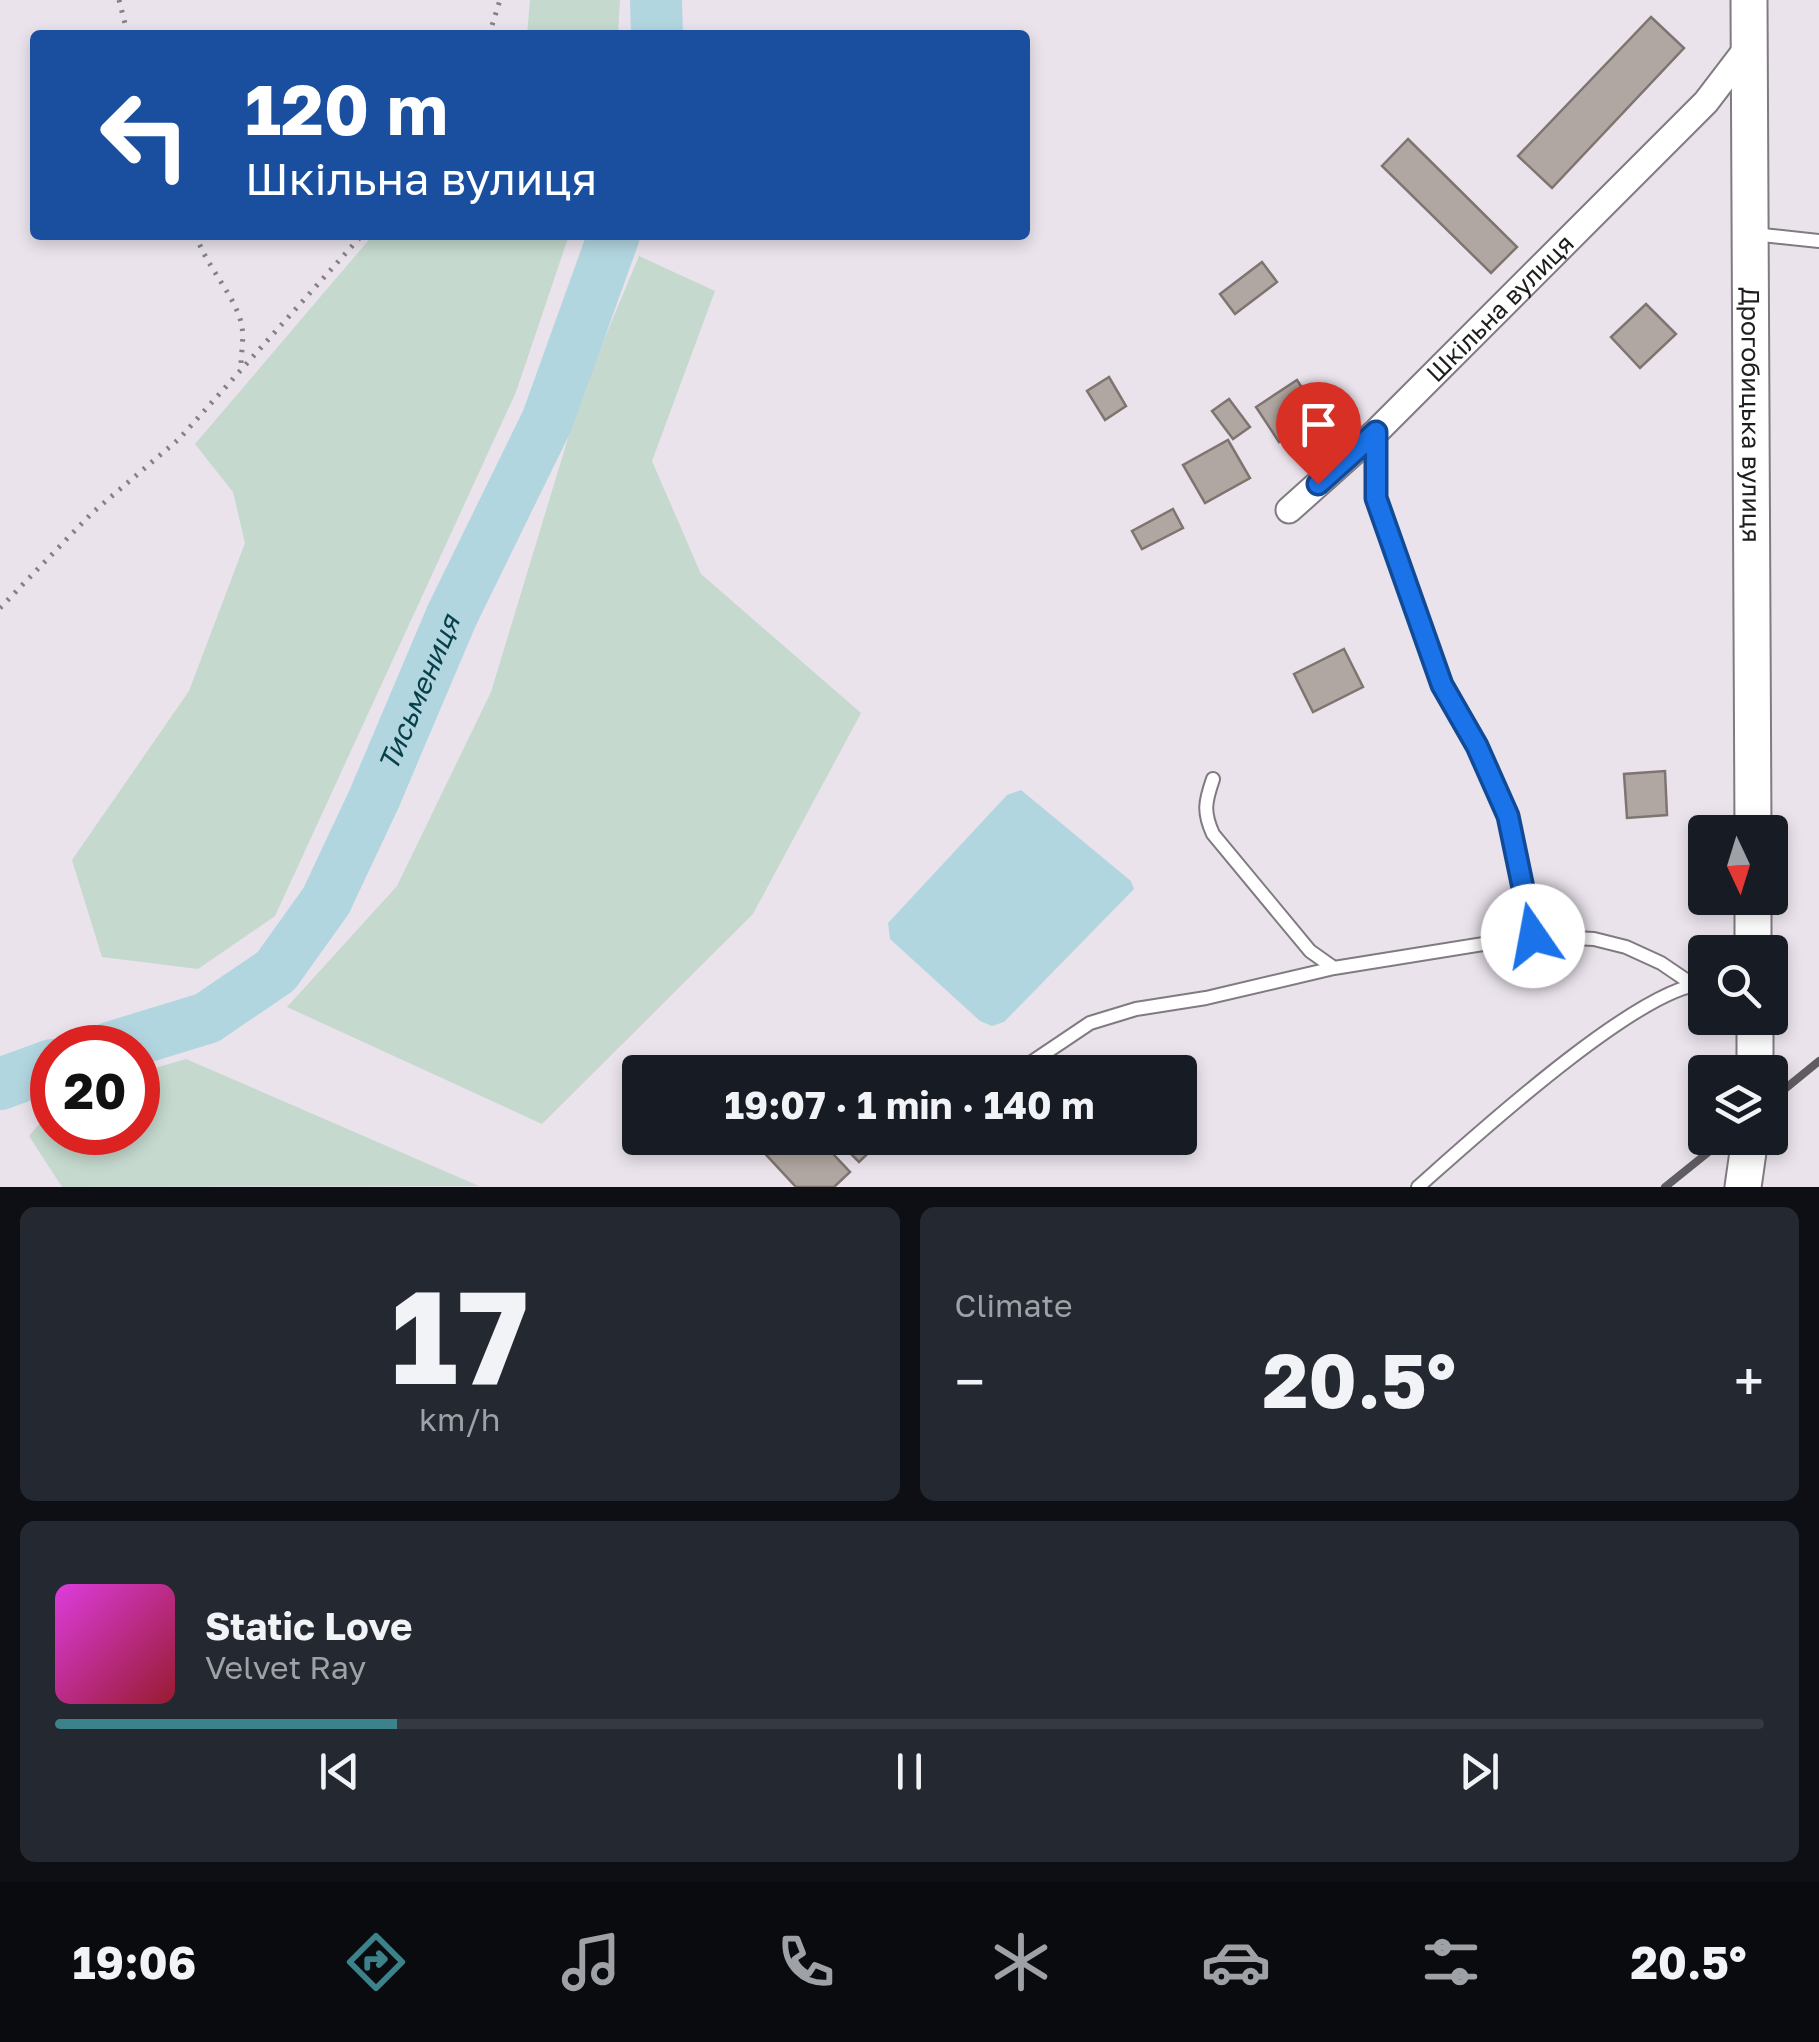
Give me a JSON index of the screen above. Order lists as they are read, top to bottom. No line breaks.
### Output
{"streets":{"main road":["Дрогобицька вулиця"],"street":["Шкільна вулиця"]},"crossings":[["Шкільна вулиця","Дрогобицька вулиця"]],"water":["Тисьмениця"],"north":"bottom","page":{"turn":["120 m","Шкільна вулиця"],"limit":"20","trip":"19:07 · 1 min · 140 m","tile":[["17","km/h"],"Climate"],"heat":["−","20.5°","+"],"song":["Static Love","Velvet Ray"],"tabs":["19:06","20.5°"]}}
